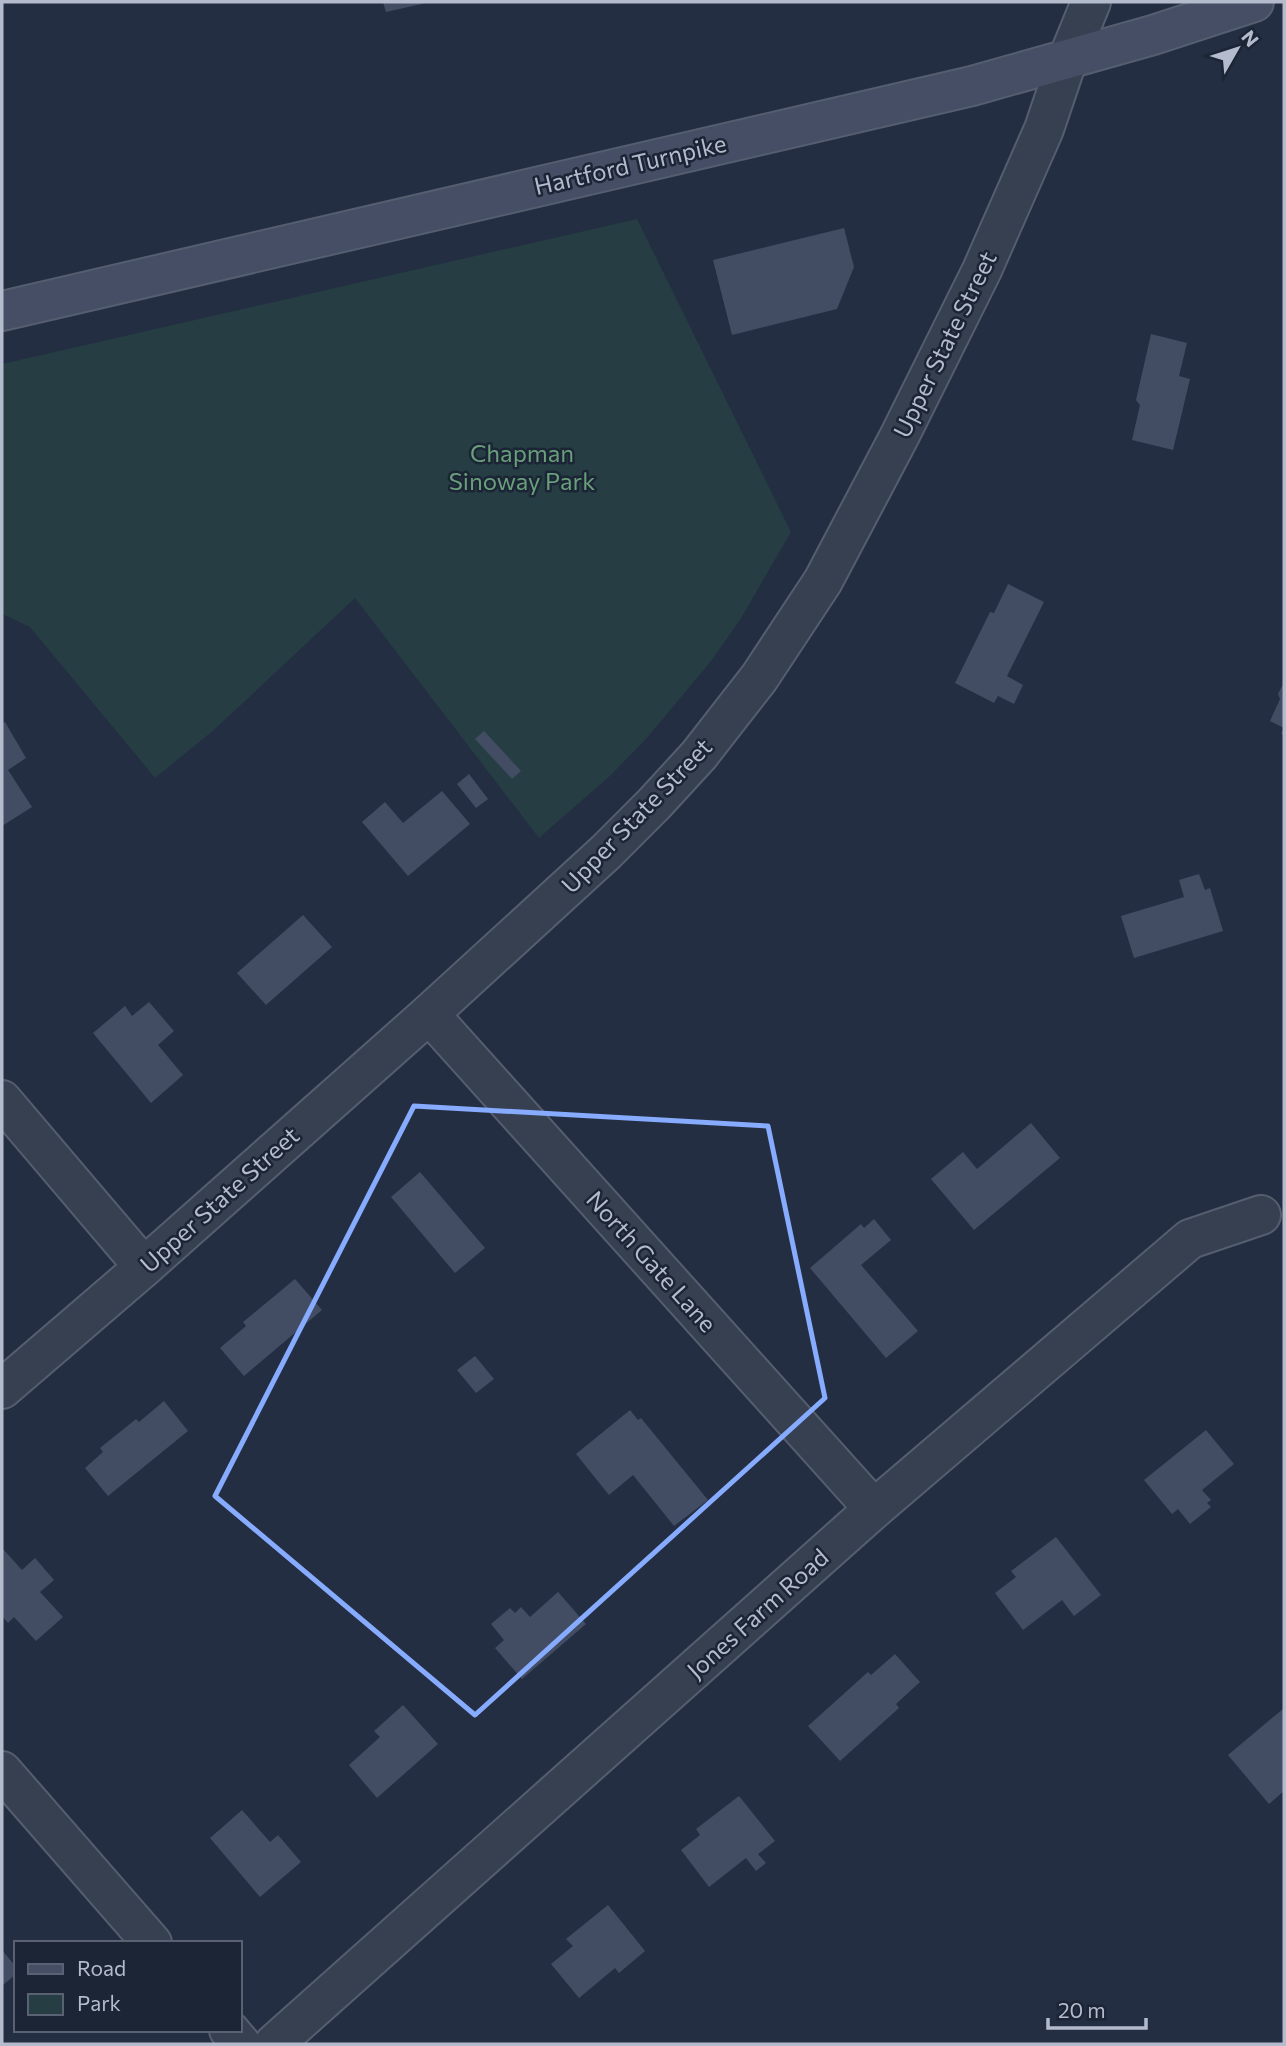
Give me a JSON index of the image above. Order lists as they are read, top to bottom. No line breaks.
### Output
{"streets":{"main road":["Hartford Turnpike"],"street":["Upper State Street","North Gate Lane","Jones Farm Road"]},"crossings":[["Hartford Turnpike","Upper State Street"],["Upper State Street","North Gate Lane"],["North Gate Lane","Jones Farm Road"]],"parks":["Chapman Sinoway Park"],"legend":["Road","Park"],"scale_bar":"20 m","north":"top right"}
